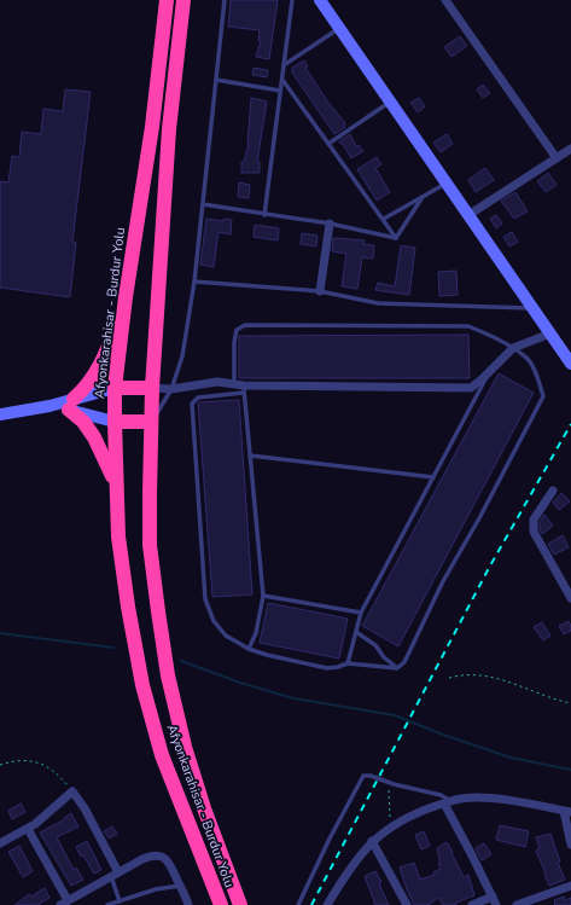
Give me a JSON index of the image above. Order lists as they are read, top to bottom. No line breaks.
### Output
{"streets":{"highway":["Afyonkarahisar - Burdur Yolu"]}}
